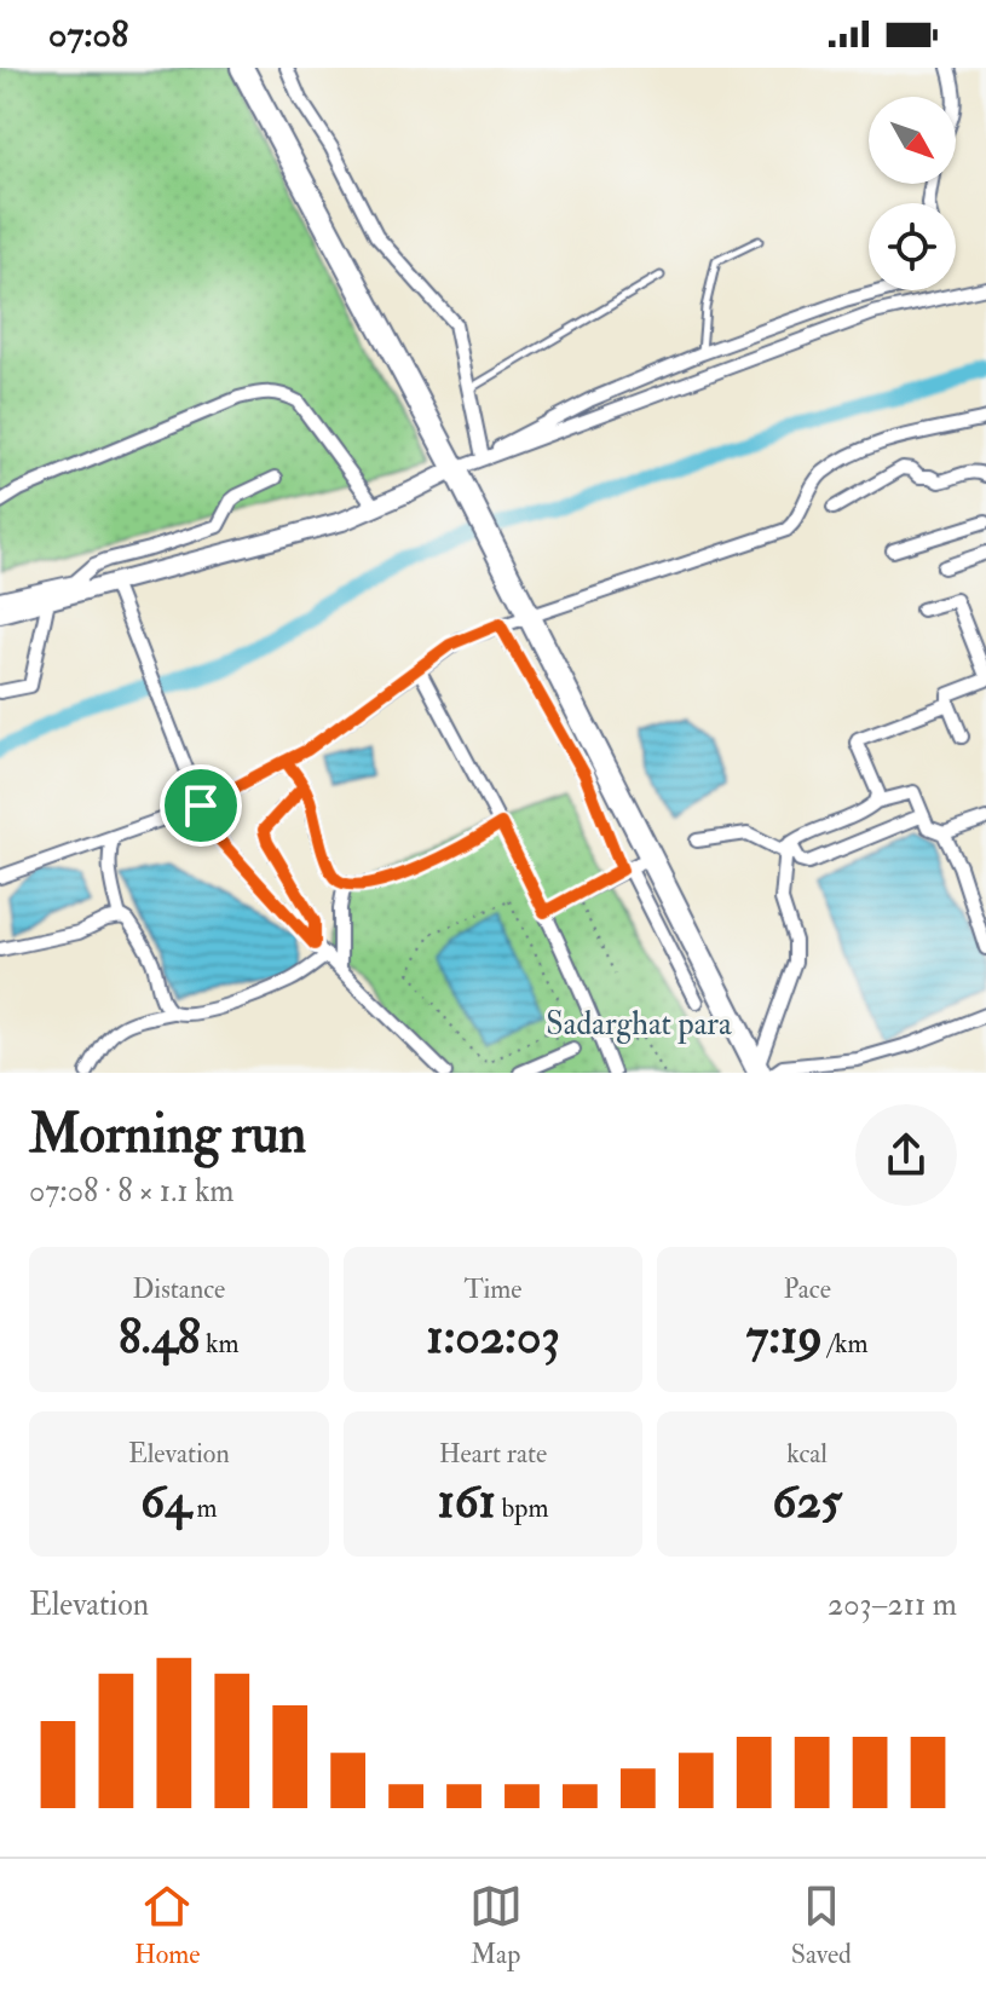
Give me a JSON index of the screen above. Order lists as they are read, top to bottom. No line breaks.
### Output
{"parks":["Sadarghat para"],"north":"bottom right","page":{"status":"07:08","heading":["Morning run","07:08 · 8 × 1.1 km"],"stats":[["Distance","8.48 km"],["Time","1:02:03"],["Pace","7:19 /km"],["Elevation","64 m"],["Heart rate","161 bpm"],["kcal","625"]],"chart":["Elevation","203–211 m"],"tabs":["Home","Map","Saved"]}}
